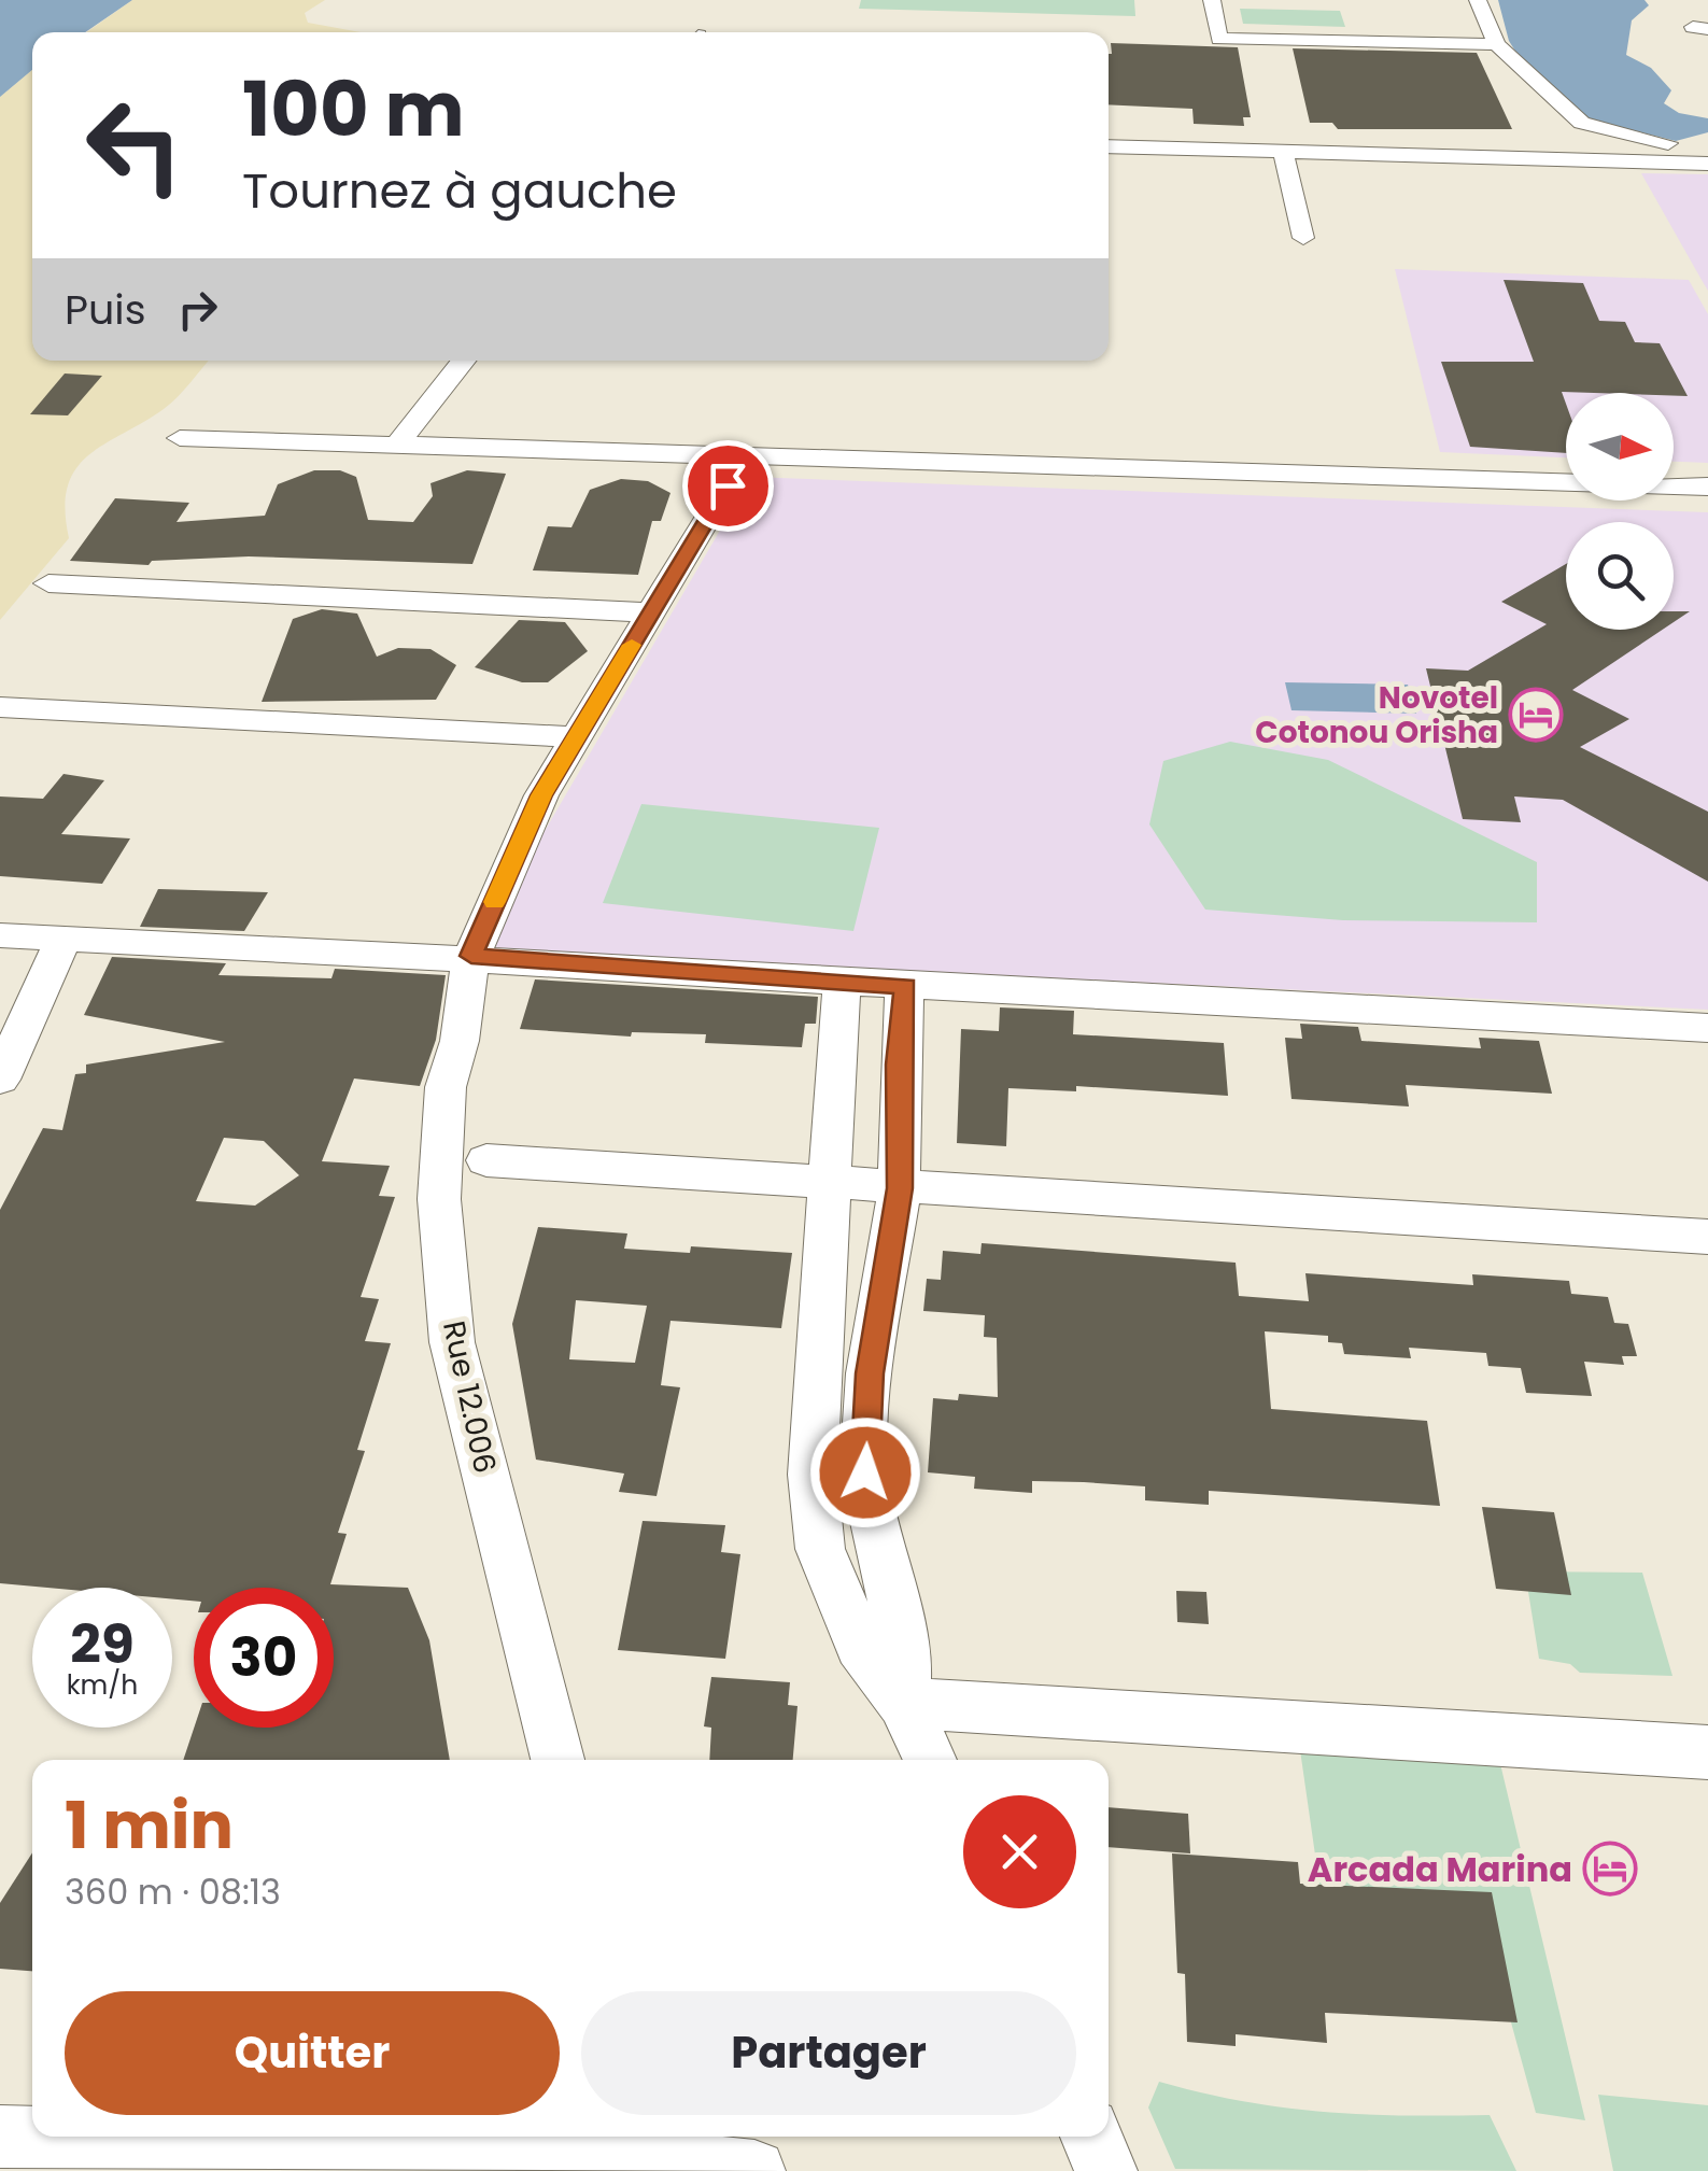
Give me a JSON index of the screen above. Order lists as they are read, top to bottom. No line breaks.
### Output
{"streets":{"street":["Rue 12.006"]},"places":{"hotel":["Novotel Cotonou Orisha","Arcada Marina"]},"north":"right","page":{"turn":["100 m","Tournez à gauche"],"then":"Puis","speed":"29 km/h","limit":"30","heading":["1 min","360 m · 08:13"],"buttons":["Quitter","Partager"]}}
